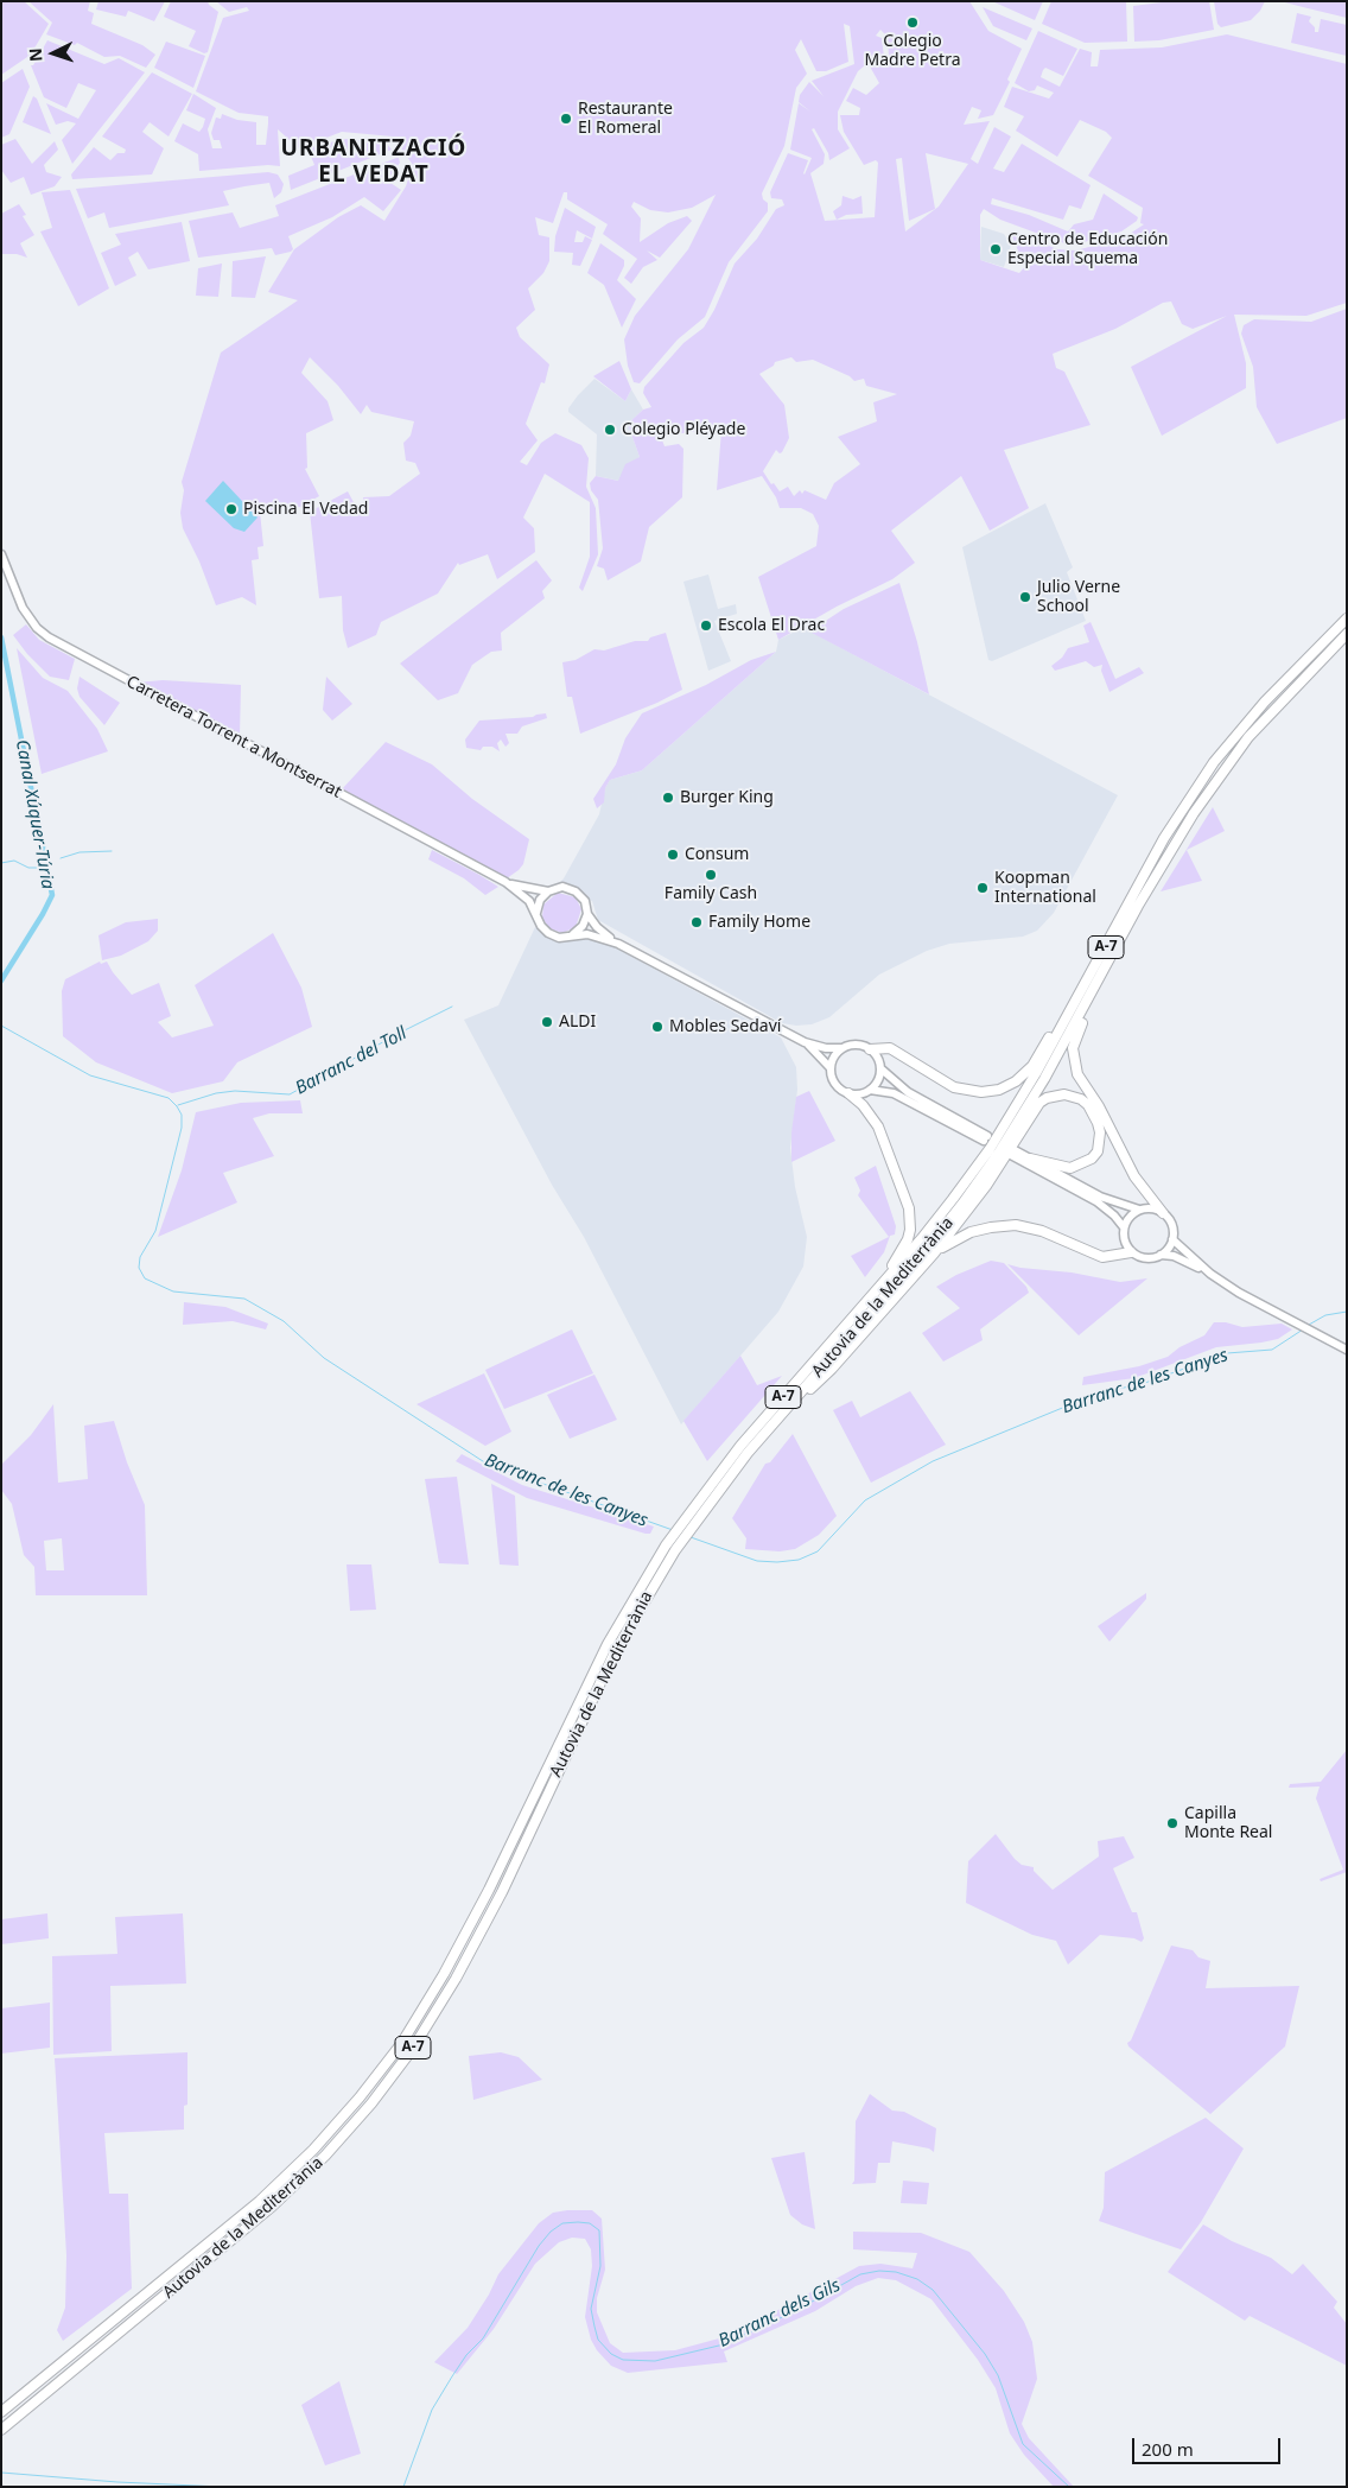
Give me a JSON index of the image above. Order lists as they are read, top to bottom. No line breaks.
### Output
{"streets":{"highway":["A-7","Autovia de la Mediterrània"],"main road":["Carretera Torrent a Montserrat"]},"districts":["URBANITZACIÓ EL VEDAT"],"water":["Canal Xúquer-Túria","Barranc del Toll","Barranc de les Canyes","Barranc dels Gils"],"places":["Colegio Madre Petra","Restaurante El Romeral","Centro de Educación Especial Squema","Colegio Pléyade","Piscina El Vedad","Julio Verne School","Escola El Drac","Burger King","Consum","Family Cash","Koopman International","Family Home","ALDI","Mobles Sedaví","Capilla Monte Real"],"scale_bar":"200 m","north":"left"}
